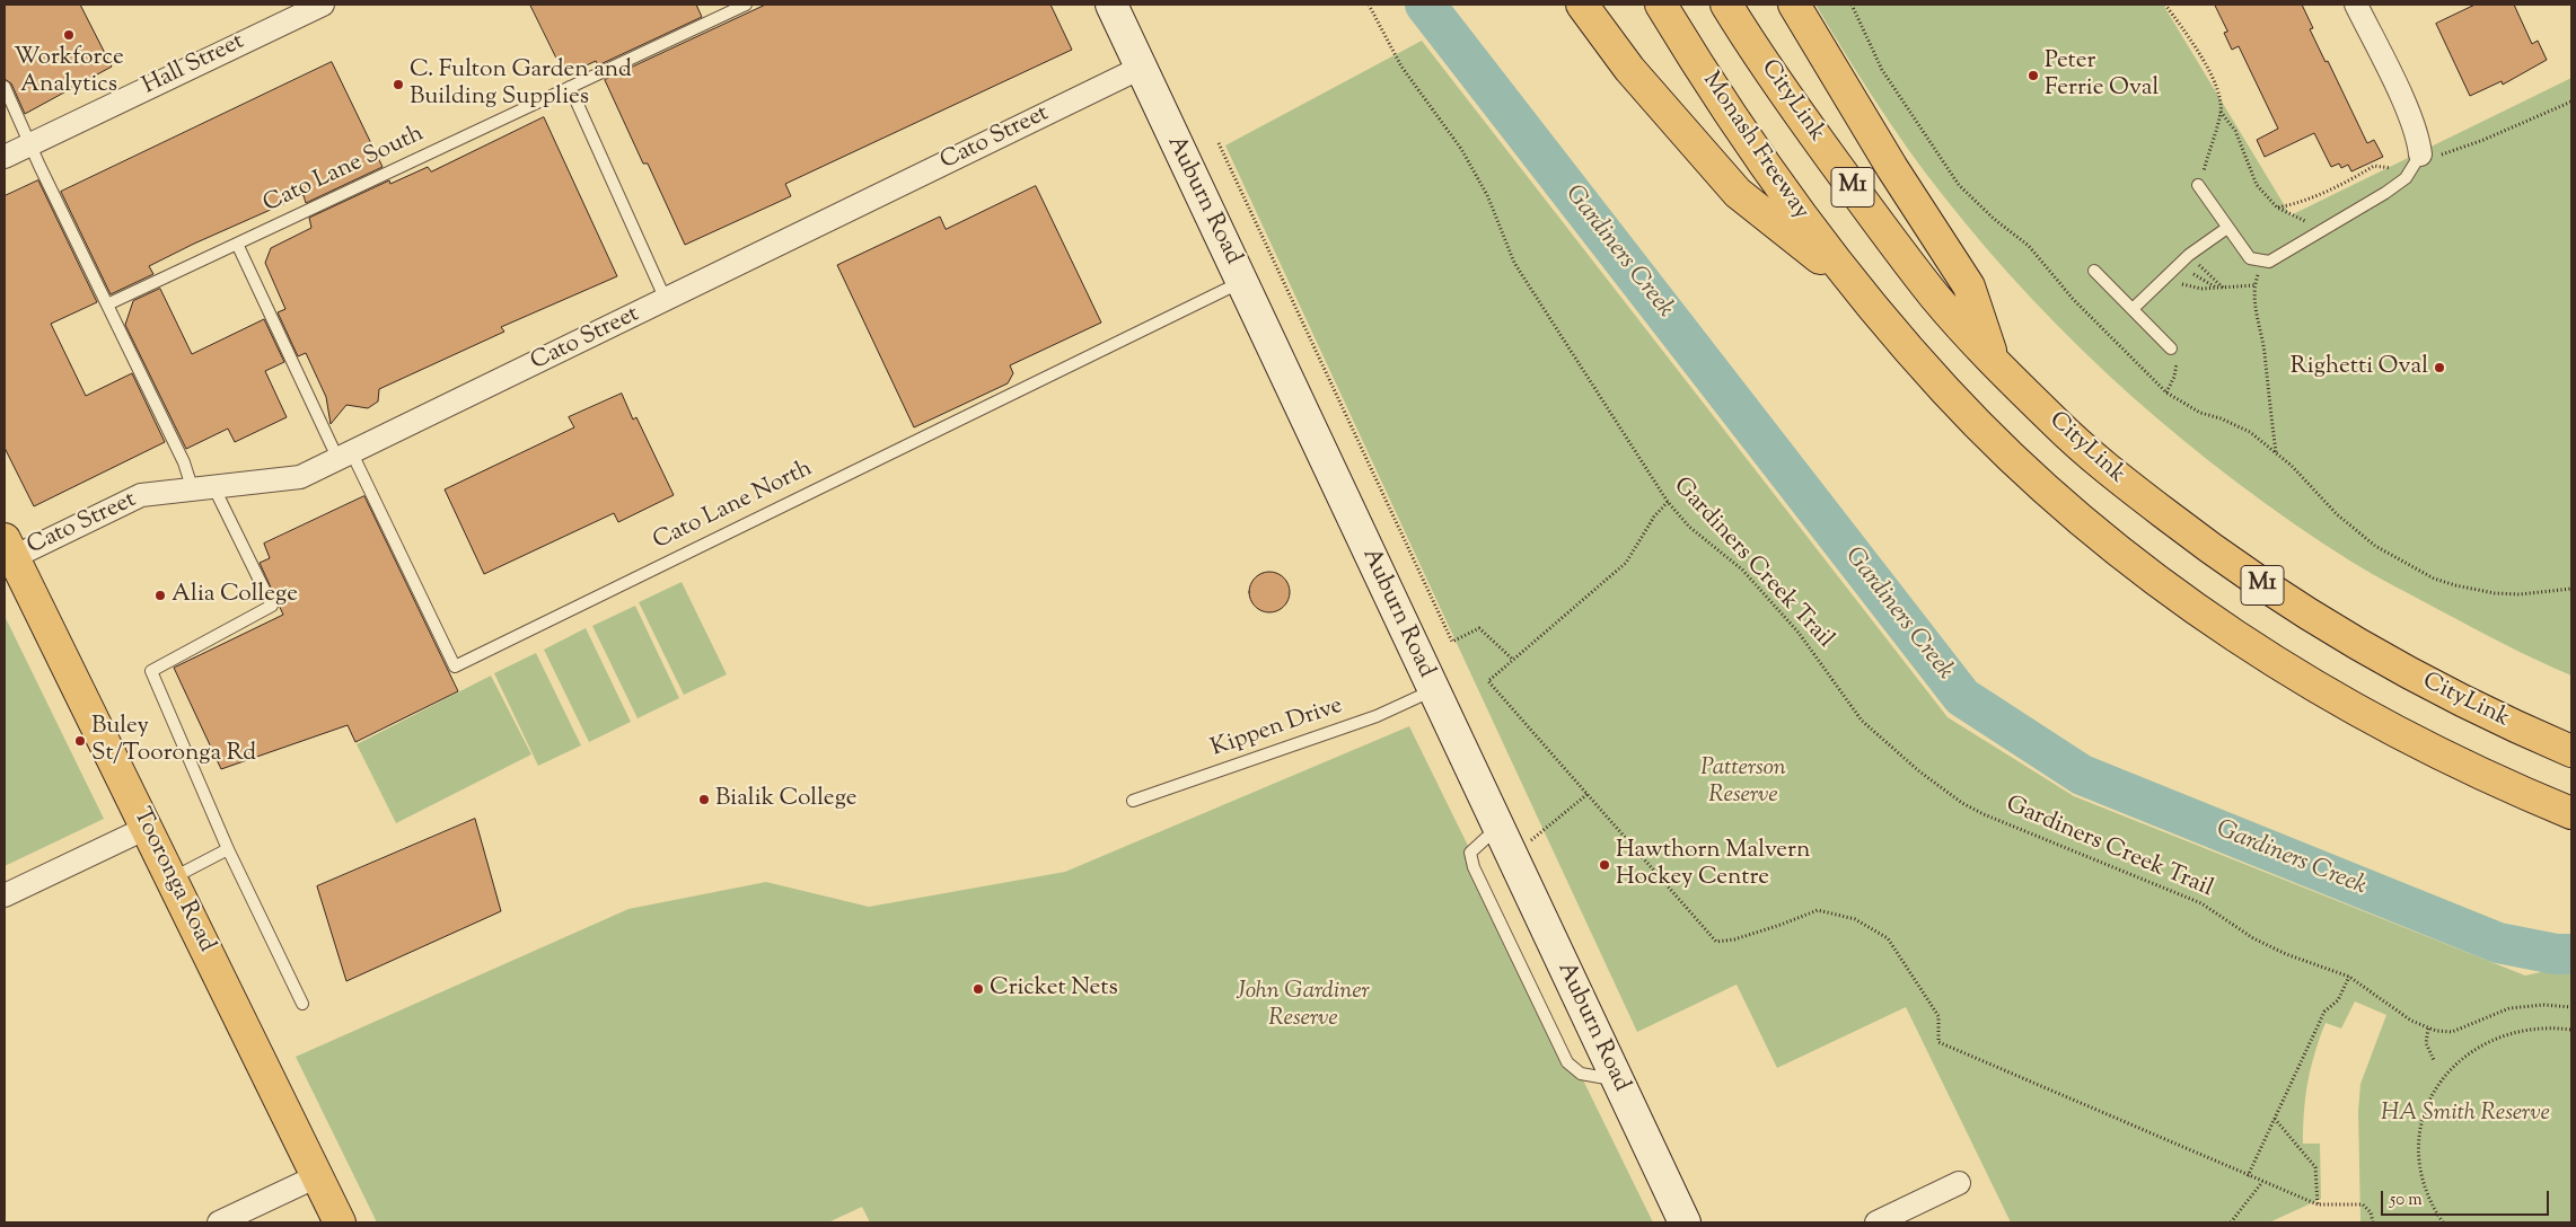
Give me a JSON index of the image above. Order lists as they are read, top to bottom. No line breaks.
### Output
{"streets":{"main road":["CityLink","Monash Freeway","M1","Auburn Road","Tooronga Road"],"street":["Hall Street","Cato Street"],"lane":["Cato Lane South","Cato Lane North","Kippen Drive"],"path":["Gardiners Creek Trail"]},"crossings":[["Cato Street","Auburn Road"],["Cato Street","Cato Lane North"],["Cato Street","Tooronga Road"],["Monash Freeway","M1"],["Auburn Road","Cato Lane North"],["Auburn Road","Kippen Drive"]],"water":["Gardiners Creek"],"parks":["Patterson Reserve","John Gardiner Reserve","HA Smith Reserve"],"places":["Workforce Analytics","Peter Ferrie Oval","C. Fulton Garden and Building Supplies","Righetti Oval","Alia College","Buley St/Tooronga Rd","Bialik College","Hawthorn Malvern Hockey Centre","Cricket Nets"],"scale_bar":"50 m"}
